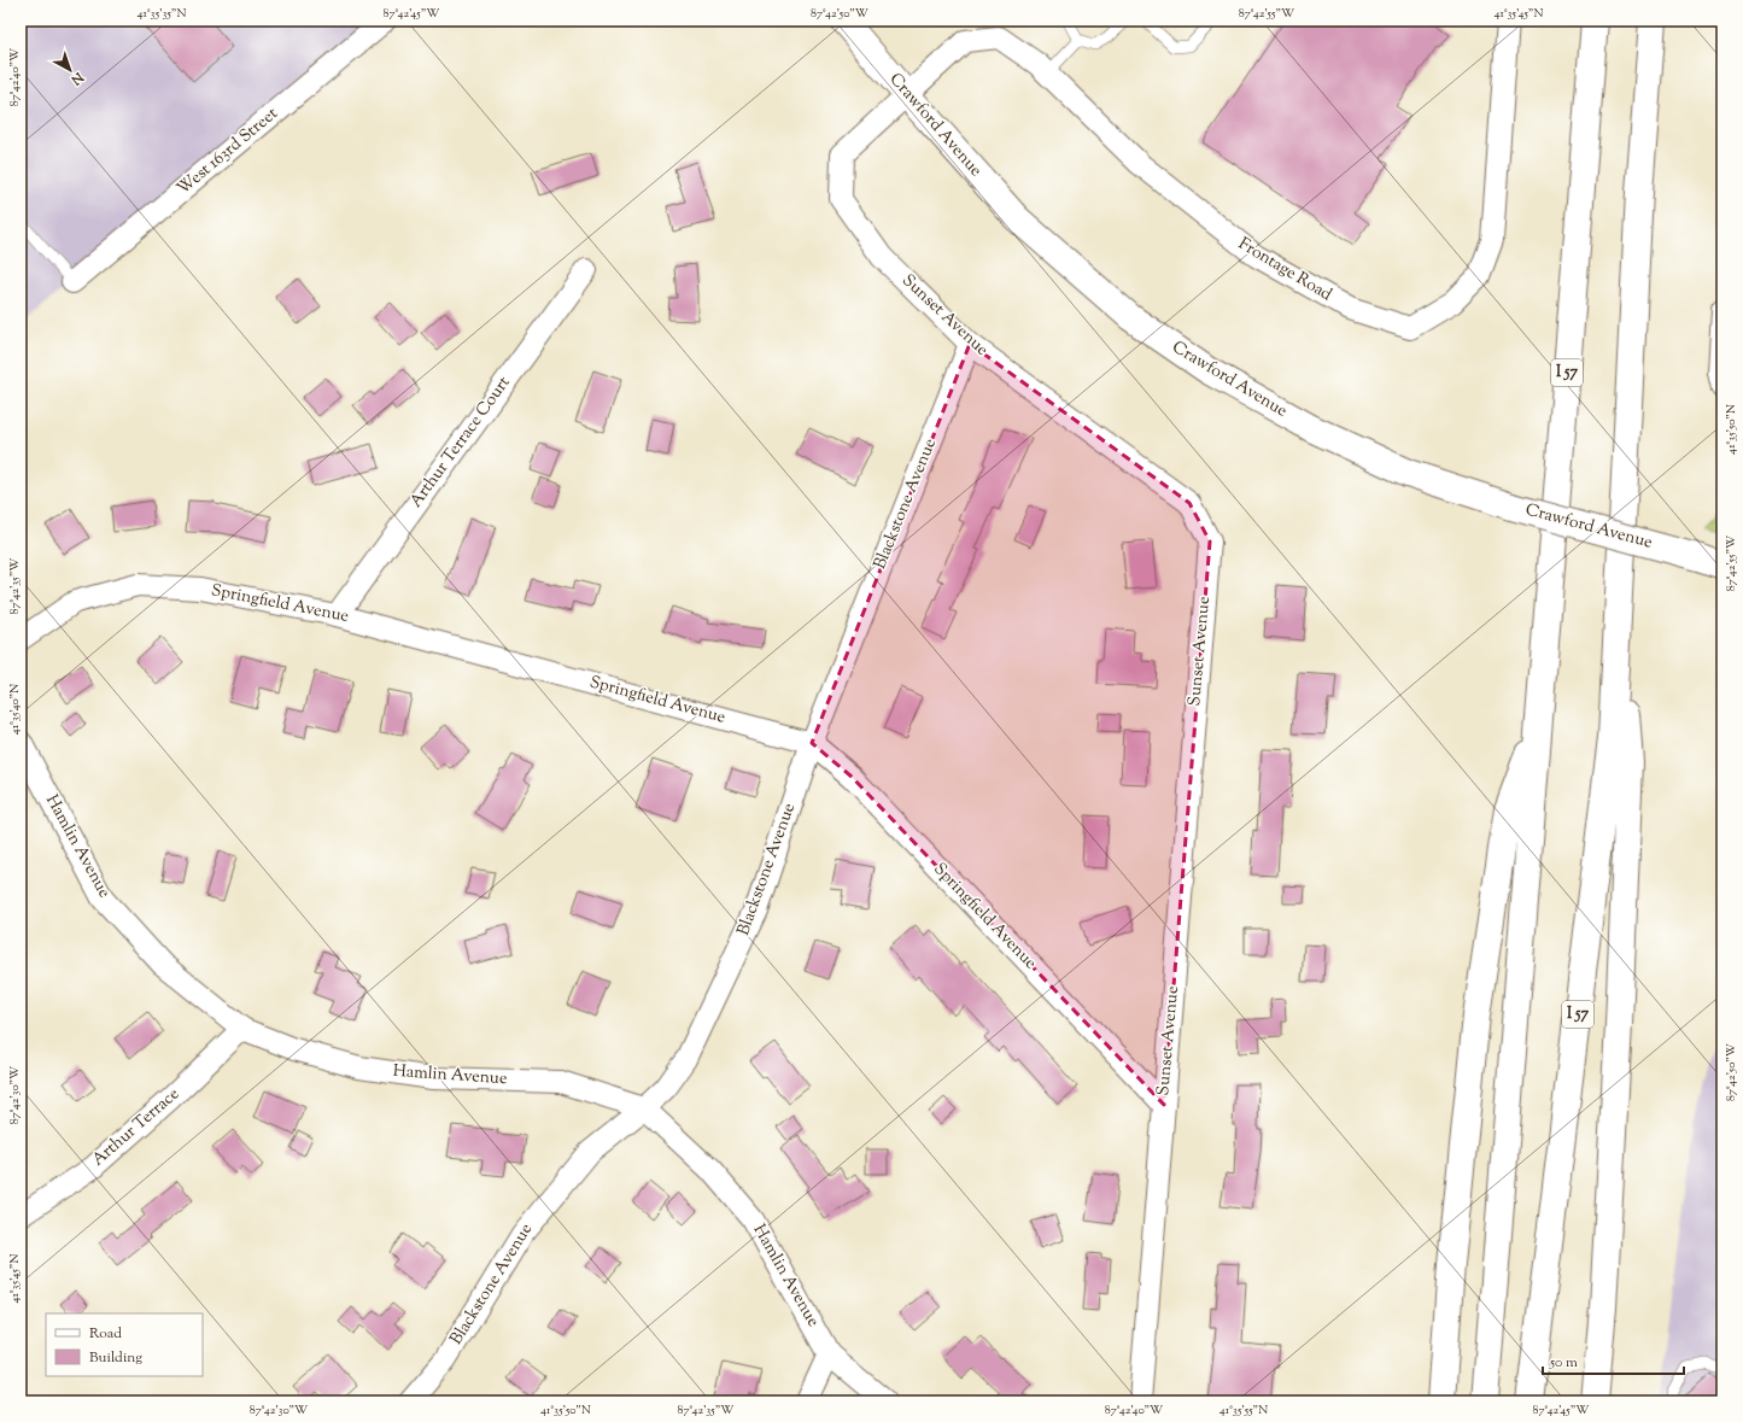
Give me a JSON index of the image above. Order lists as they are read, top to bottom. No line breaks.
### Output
{"streets":{"main road":["Crawford Avenue","I 57"],"street":["West 163rd Street","Frontage Road","Sunset Avenue","Arthur Terrace Court","Blackstone Avenue","Springfield Avenue","Hamlin Avenue","Arthur Terrace"]},"crossings":[["Crawford Avenue","Frontage Road"],["Crawford Avenue","Sunset Avenue"],["Frontage Road","Sunset Avenue"],["Sunset Avenue","Blackstone Avenue"],["Sunset Avenue","Springfield Avenue"],["Arthur Terrace Court","Springfield Avenue"],["Blackstone Avenue","Springfield Avenue"],["Blackstone Avenue","Hamlin Avenue"],["Hamlin Avenue","Arthur Terrace"]],"legend":["Road","Building"],"scale_bar":"50 m","north":"bottom right","coordinates":["41°35'35\"N","87°42'45\"W","87°42'50\"W","87°42'55\"W","41°35'45\"N","87°42'40\"W","41°35'50\"N","87°42'35\"W","41°35'40\"N","87°42'30\"W","41°35'55\"N"]}
